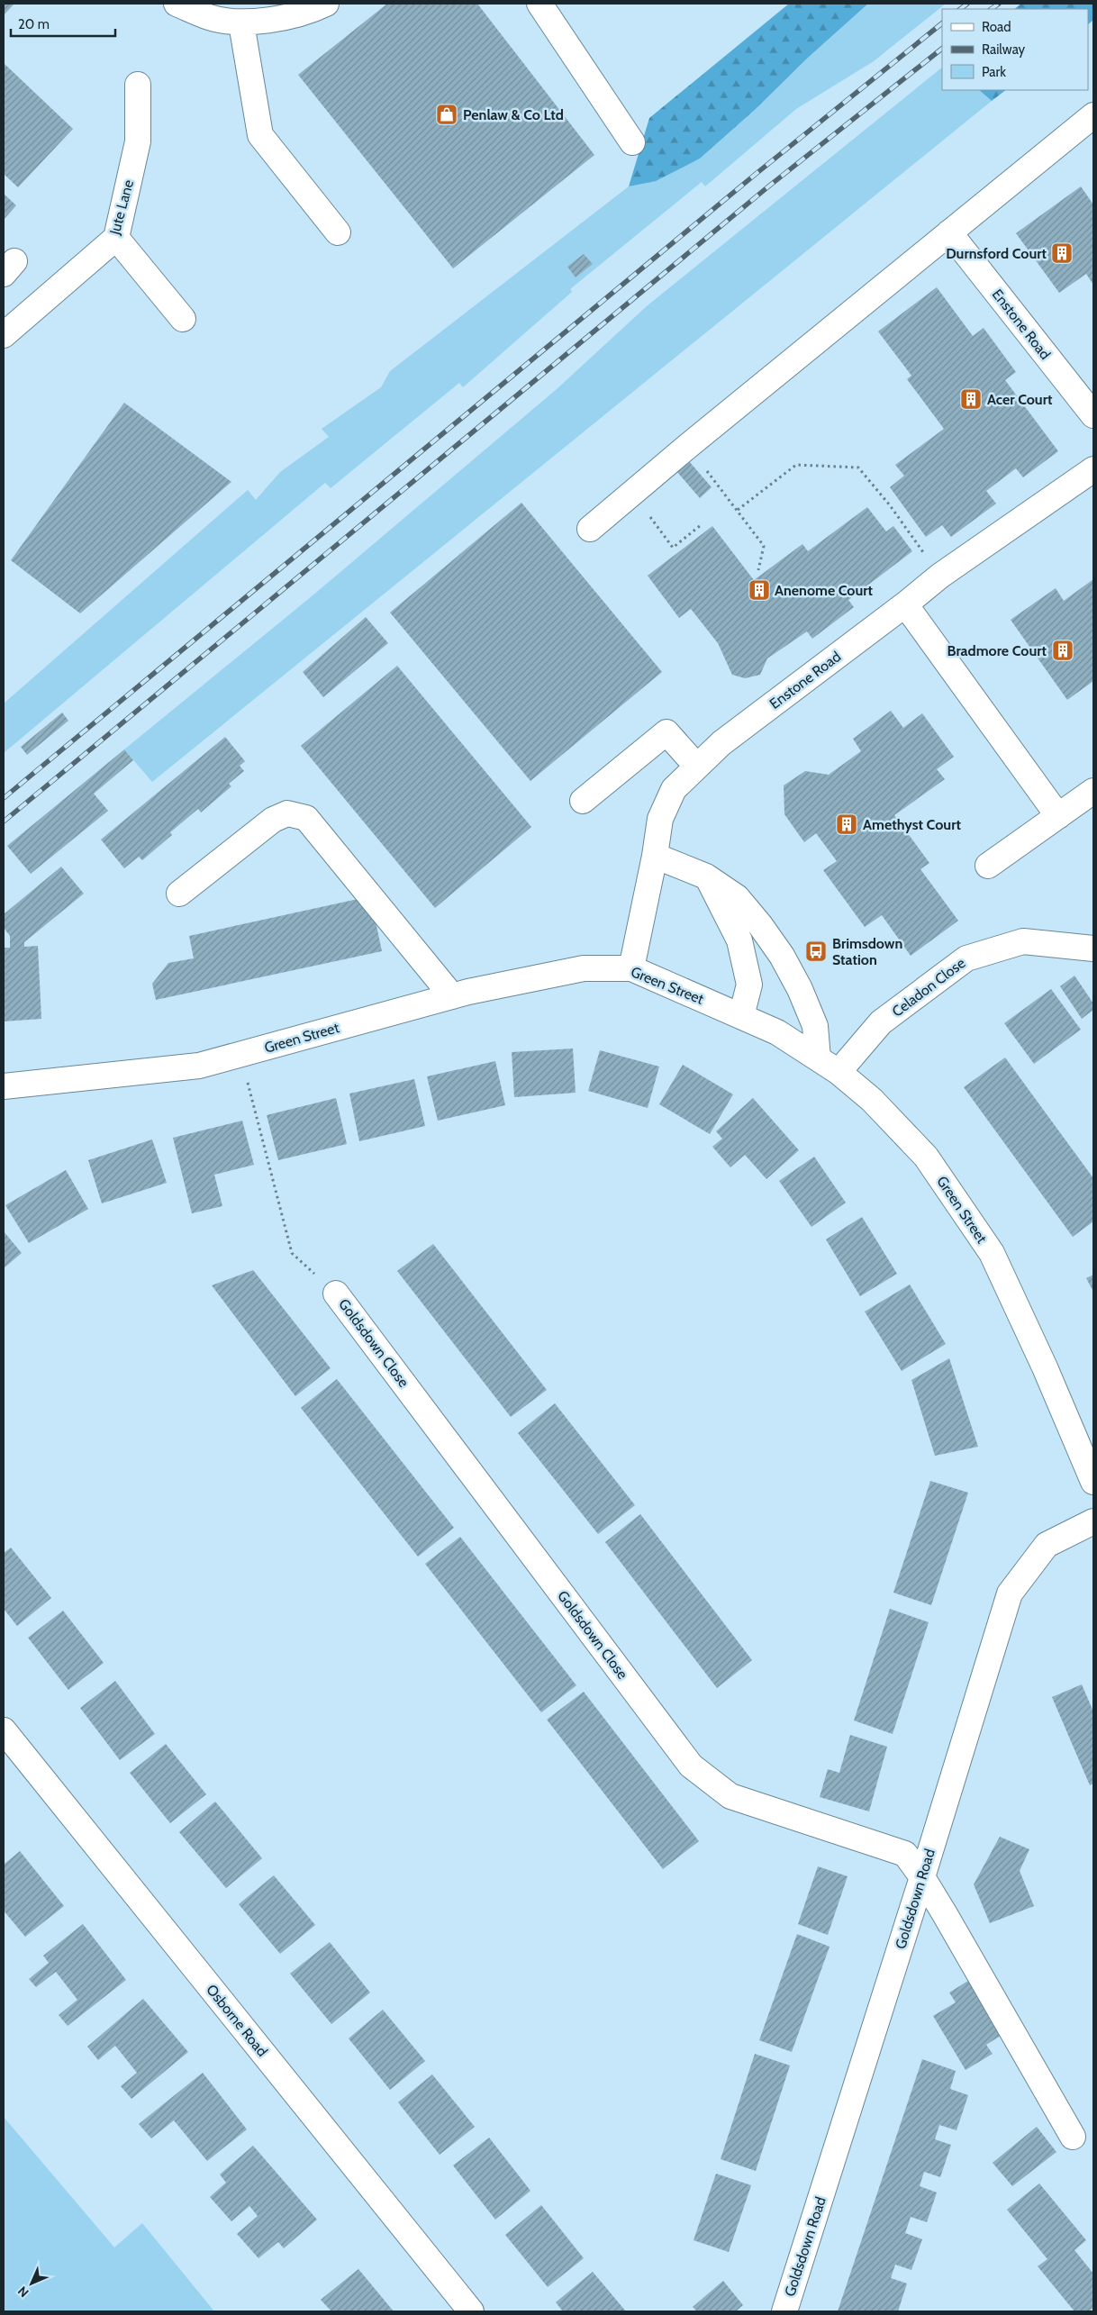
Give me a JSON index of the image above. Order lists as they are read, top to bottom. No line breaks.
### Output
{"streets":{"street":["Jute Lane","Enstone Road","Green Street","Celadon Close","Goldsdown Close","Goldsdown Road","Osborne Road"]},"crossings":[["Enstone Road","Green Street"],["Green Street","Celadon Close"],["Goldsdown Close","Goldsdown Road"]],"places":{"shop":["Penlaw & Co Ltd"],"building":["Durnsford Court","Acer Court","Anenome Court","Bradmore Court","Amethyst Court"],"bus stop":["Brimsdown Station"]},"legend":["Road","Railway","Park"],"scale_bar":"20 m","north":"bottom left"}
